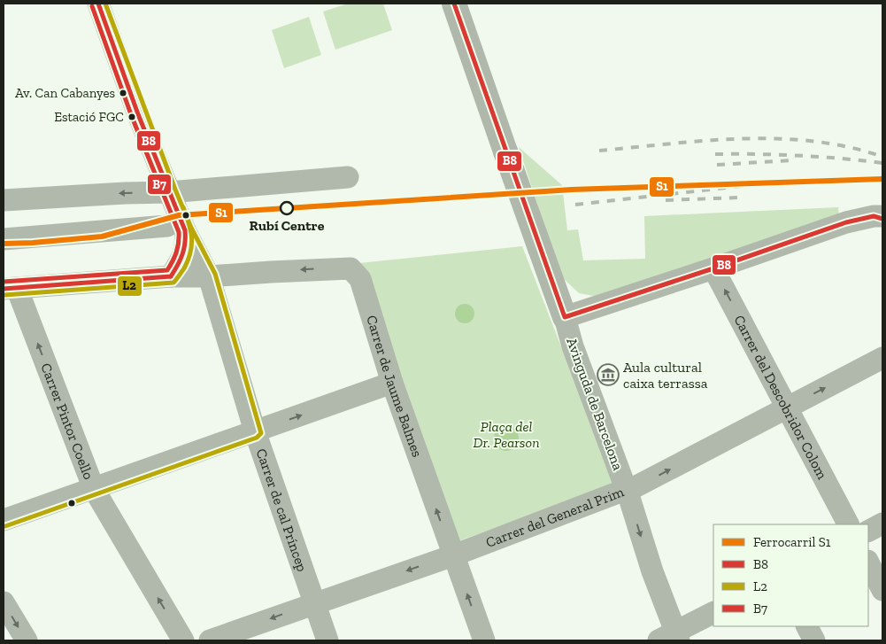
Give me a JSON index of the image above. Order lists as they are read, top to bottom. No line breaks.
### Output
{"streets":{"street":["Carrer de Jaume Balmes","Carrer del Descobridor Colom","Avinguda de Barcelona","Carrer Pintor Coello","Carrer de cal Príncep","Carrer del General Prim"]},"crossings":[["Carrer de Jaume Balmes","Carrer Pintor Coello"],["Carrer de Jaume Balmes","Carrer de cal Príncep"],["Carrer de Jaume Balmes","Carrer del General Prim"],["Carrer del Descobridor Colom","Carrer del General Prim"],["Avinguda de Barcelona","Carrer del General Prim"],["Carrer de cal Príncep","Carrer del General Prim"]],"one_way":["Carrer del Descobridor Colom","Avinguda de Barcelona","Carrer Pintor Coello"],"parks":["Plaça del Dr. Pearson"],"places":{"other":["Av. Can Cabanyes","Estació FGC","Rubí Centre"],"museum":["Aula cultural caixa terrassa"]},"lines":["transit line B8","transit line L2","transit line B7","rail line S1"],"legend":["Ferrocarril S1","B8","L2","B7"]}
